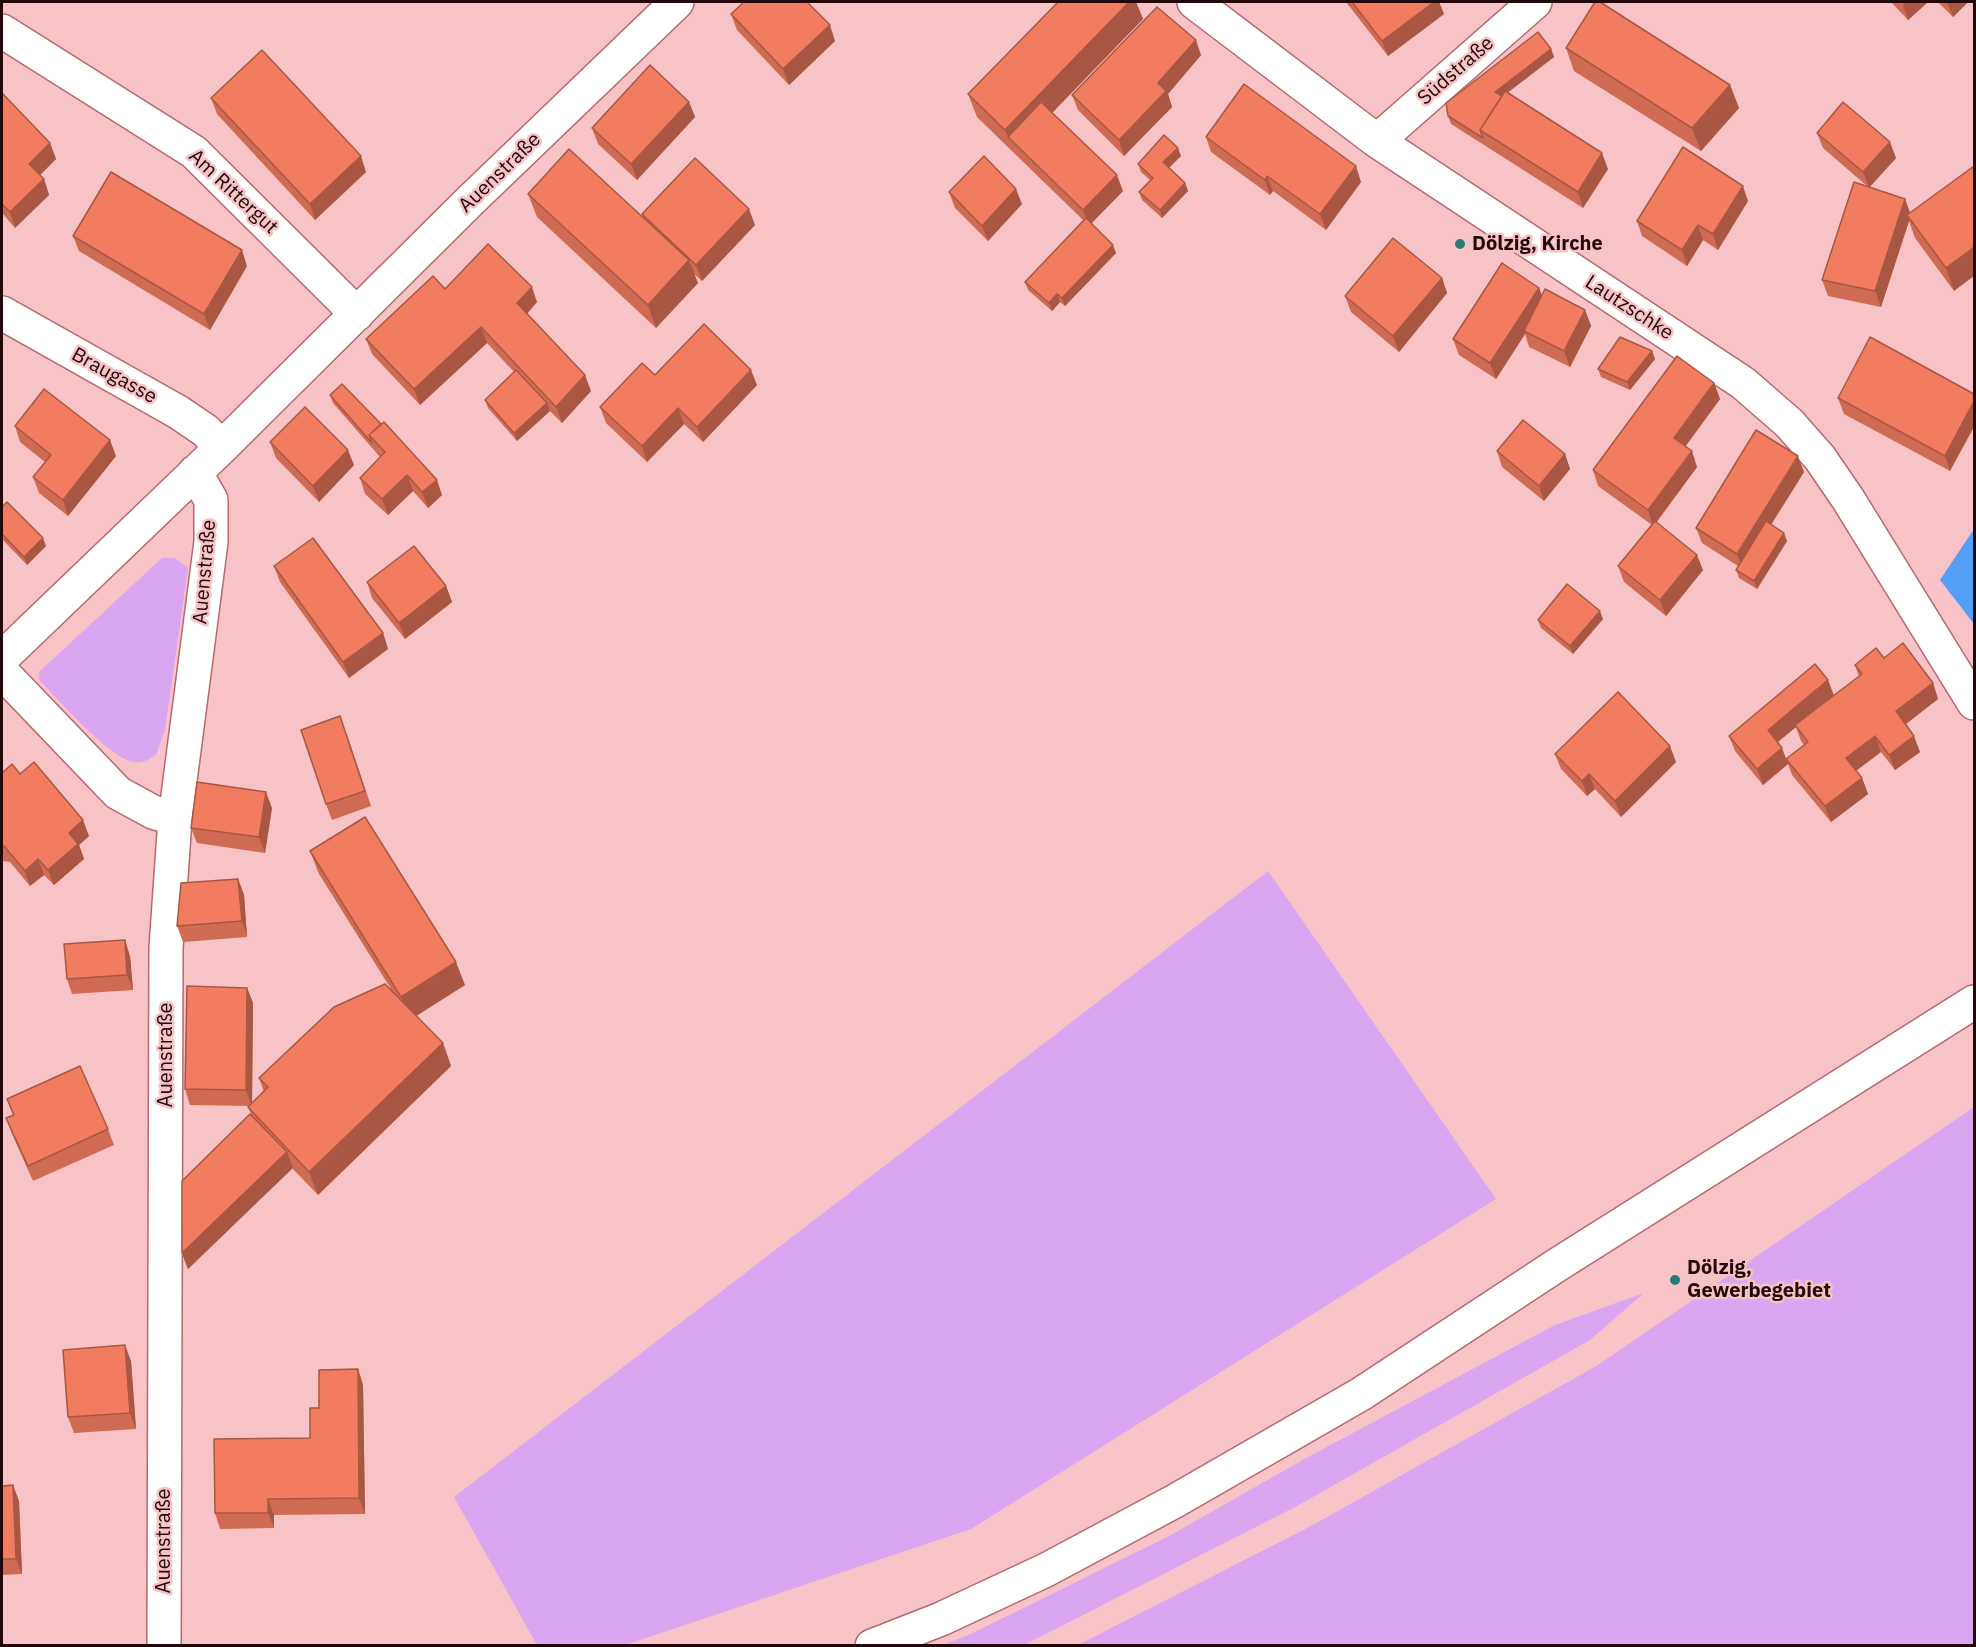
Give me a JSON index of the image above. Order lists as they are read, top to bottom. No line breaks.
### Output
{"streets":{"street":["Südstraße","Auenstraße","Am Rittergut","Lautzschke","Braugasse"]},"crossings":[["Südstraße","Lautzschke"],["Auenstraße","Am Rittergut"],["Auenstraße","Braugasse"]],"places":["Dölzig, Kirche","Dölzig, Gewerbegebiet"]}
